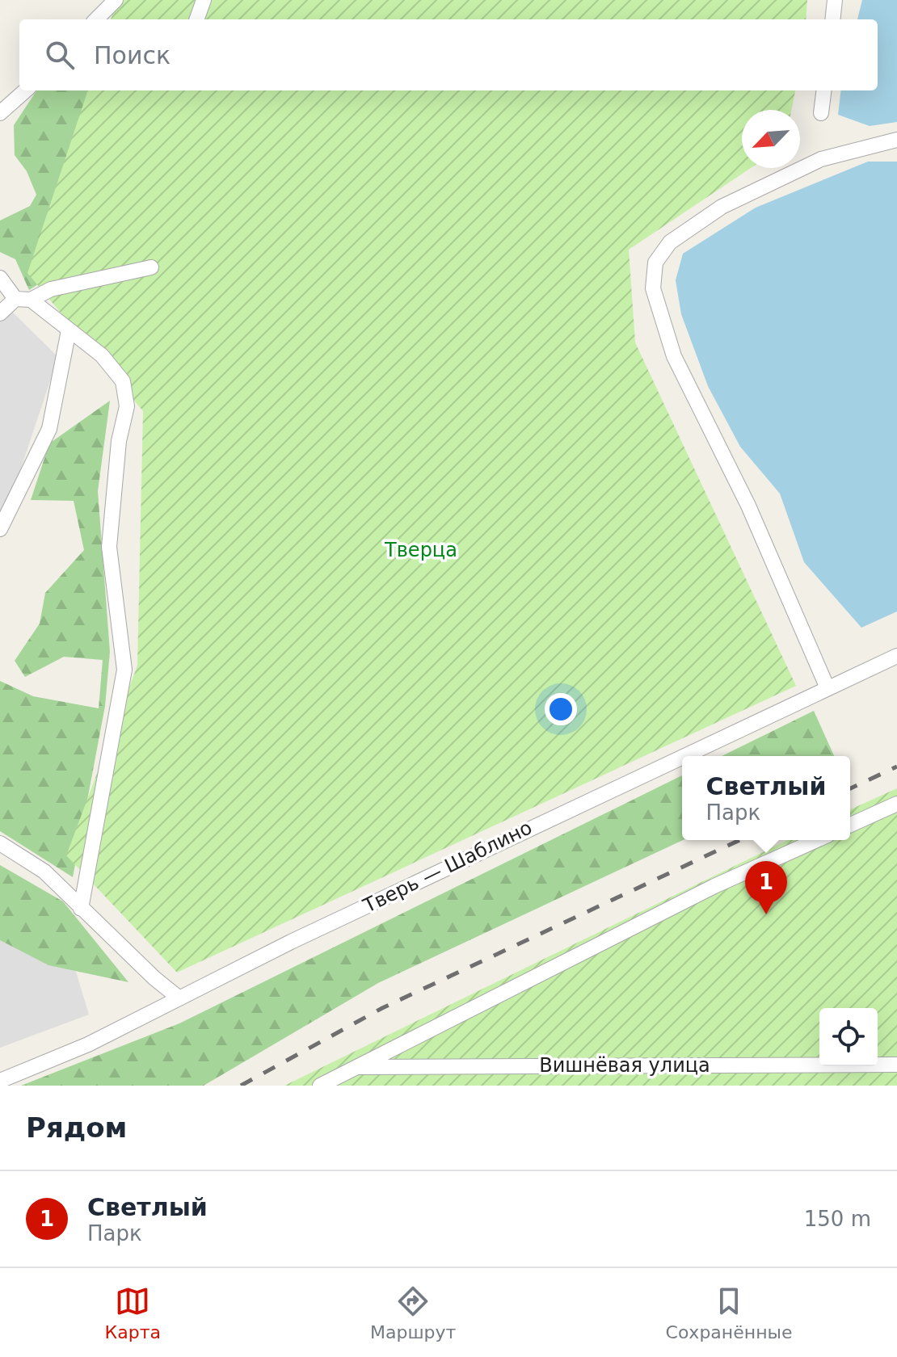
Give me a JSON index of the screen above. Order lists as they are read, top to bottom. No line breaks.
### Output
{"streets":{"street":["Тверь — Шаблино","Вишнёвая улица"]},"parks":["Тверца"],"north":"bottom left","page":{"search":"Поиск","popup":["Светлый","Парк"],"pins":"1","heading":"Рядом","list":[{"mark":"1","name":"Светлый","note":"Парк","value":"150 m"}],"nav":["Карта","Маршрут","Сохранённые"]}}
